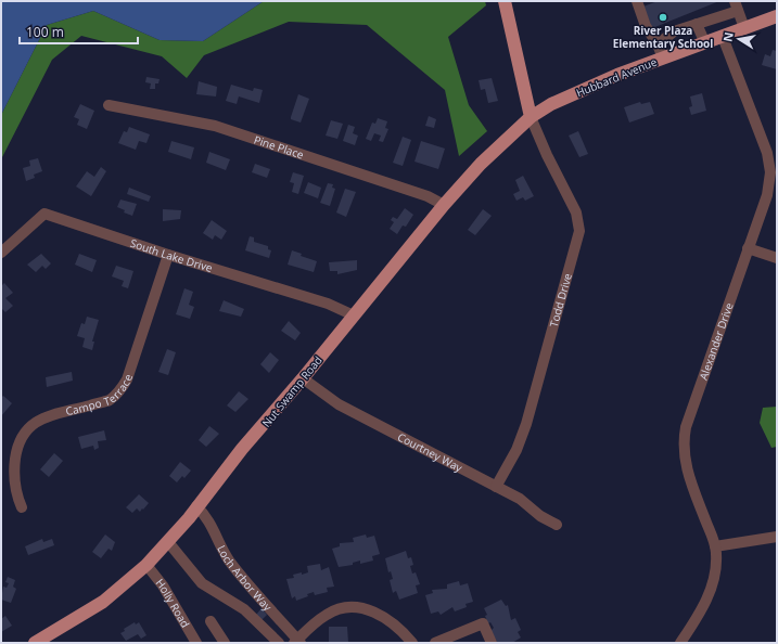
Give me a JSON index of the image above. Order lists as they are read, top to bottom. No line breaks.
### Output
{"streets":{"main road":["Hubbard Avenue","Nut Swamp Road"],"street":["Pine Place","South Lake Drive","Todd Drive","Alexander Drive","Campo Terrace","Courtney Way","Loch Arbor Way","Holly Road"]},"crossings":[["Hubbard Avenue","Todd Drive"],["Hubbard Avenue","Alexander Drive"],["Hubbard Avenue","Nut Swamp Road"],["Pine Place","Nut Swamp Road"],["South Lake Drive","Campo Terrace"],["South Lake Drive","Nut Swamp Road"],["Todd Drive","Nut Swamp Road"],["Todd Drive","Courtney Way"],["Nut Swamp Road","Courtney Way"],["Nut Swamp Road","Loch Arbor Way"],["Nut Swamp Road","Holly Road"]],"places":["River Plaza Elementary School"],"scale_bar":"100 m","north":"left"}
